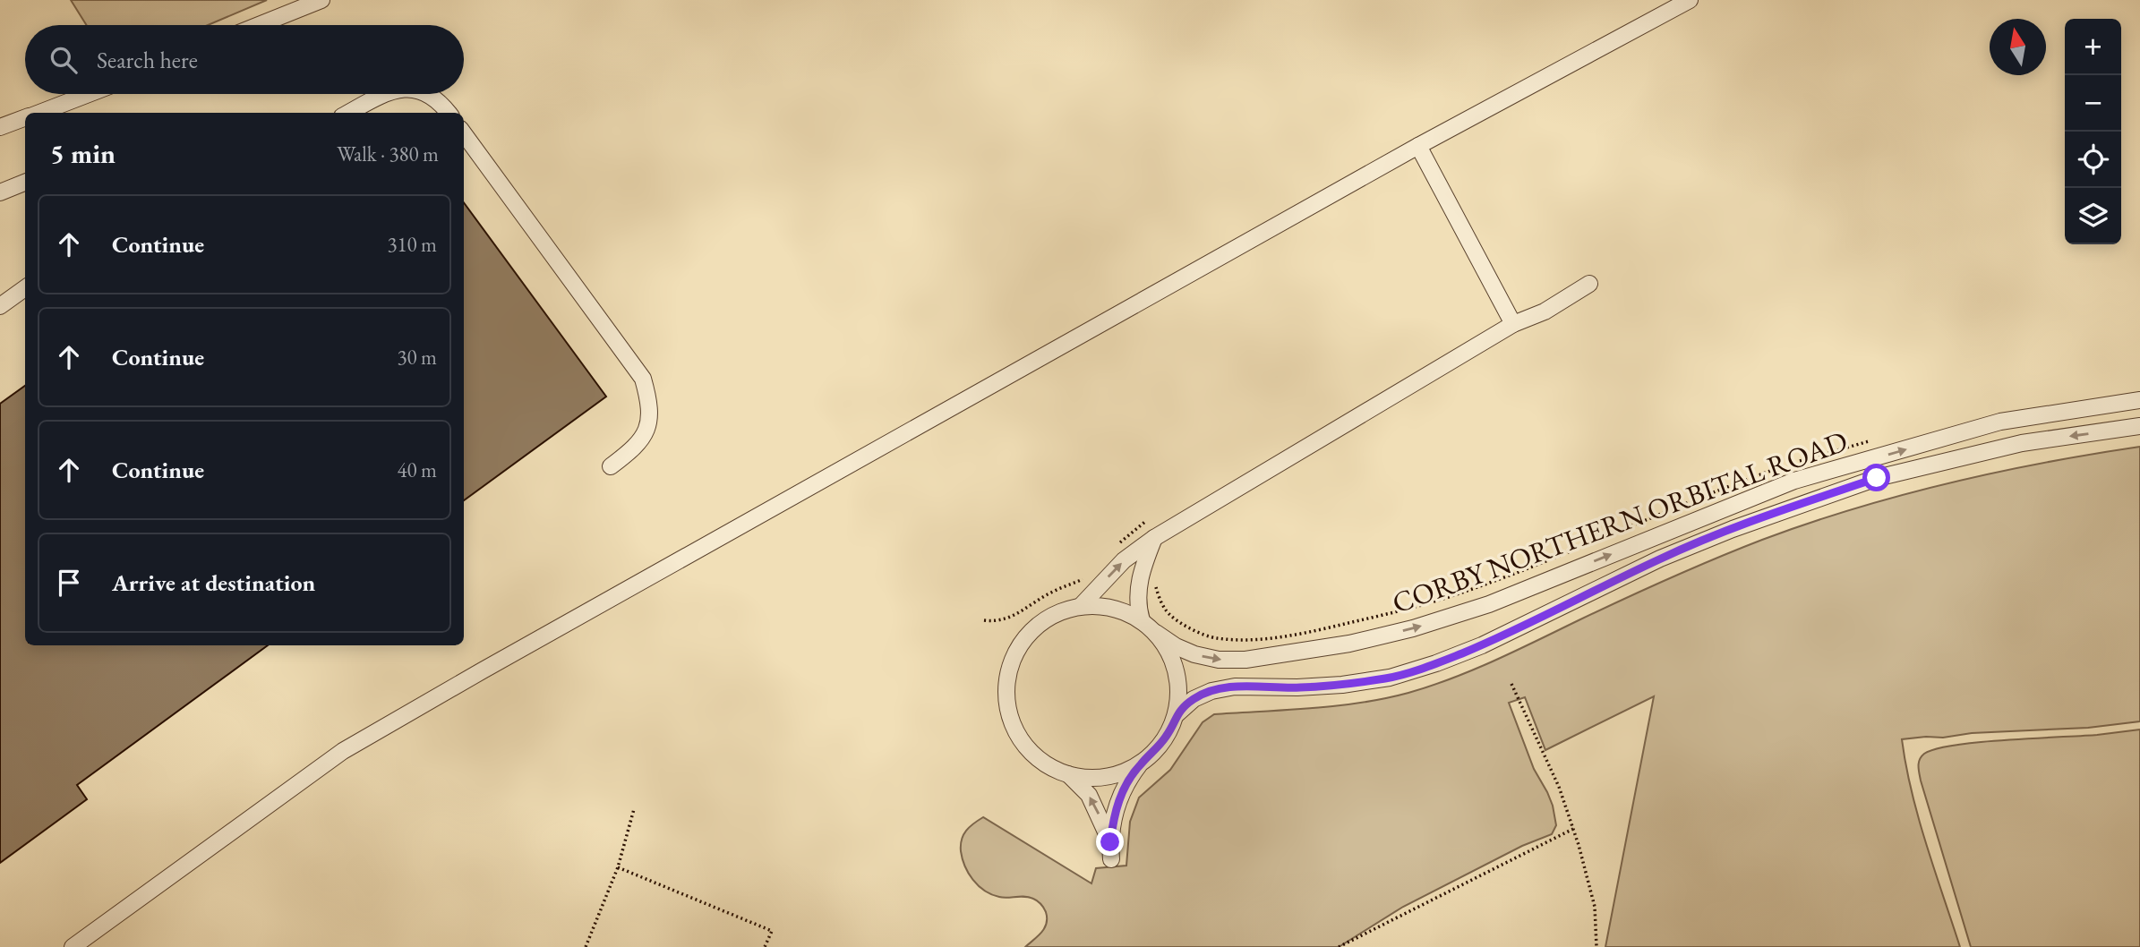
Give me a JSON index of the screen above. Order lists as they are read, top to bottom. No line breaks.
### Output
{"streets":{"street":["CORBY NORTHERN ORBITAL ROAD"]},"north":"top","page":{"map_buttons":["+","−"],"search":"Search here","heading":["5 min","Walk · 380 m"],"list":[["Continue","310 m"],["Continue","30 m"],["Continue","40 m"],"Arrive at destination"]}}
